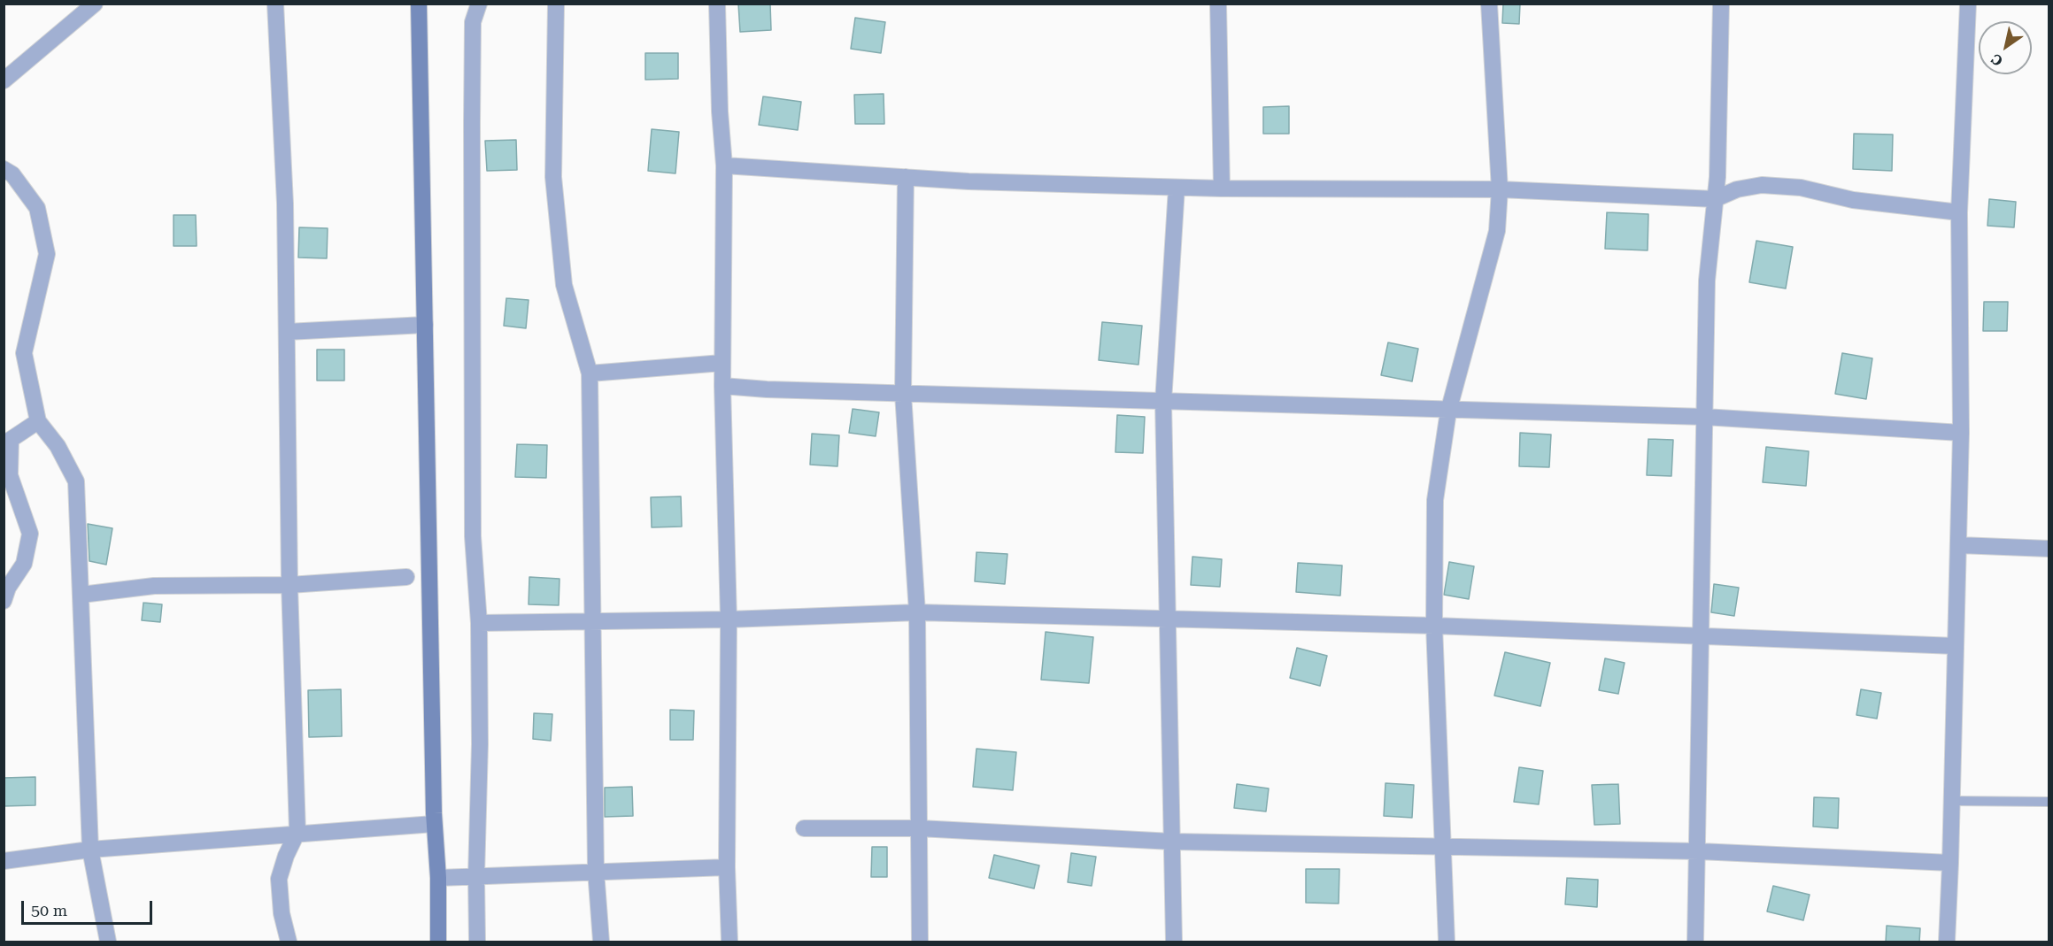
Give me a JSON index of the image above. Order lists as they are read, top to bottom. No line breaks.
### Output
{"scale_bar":"50 m","north":"bottom left"}
